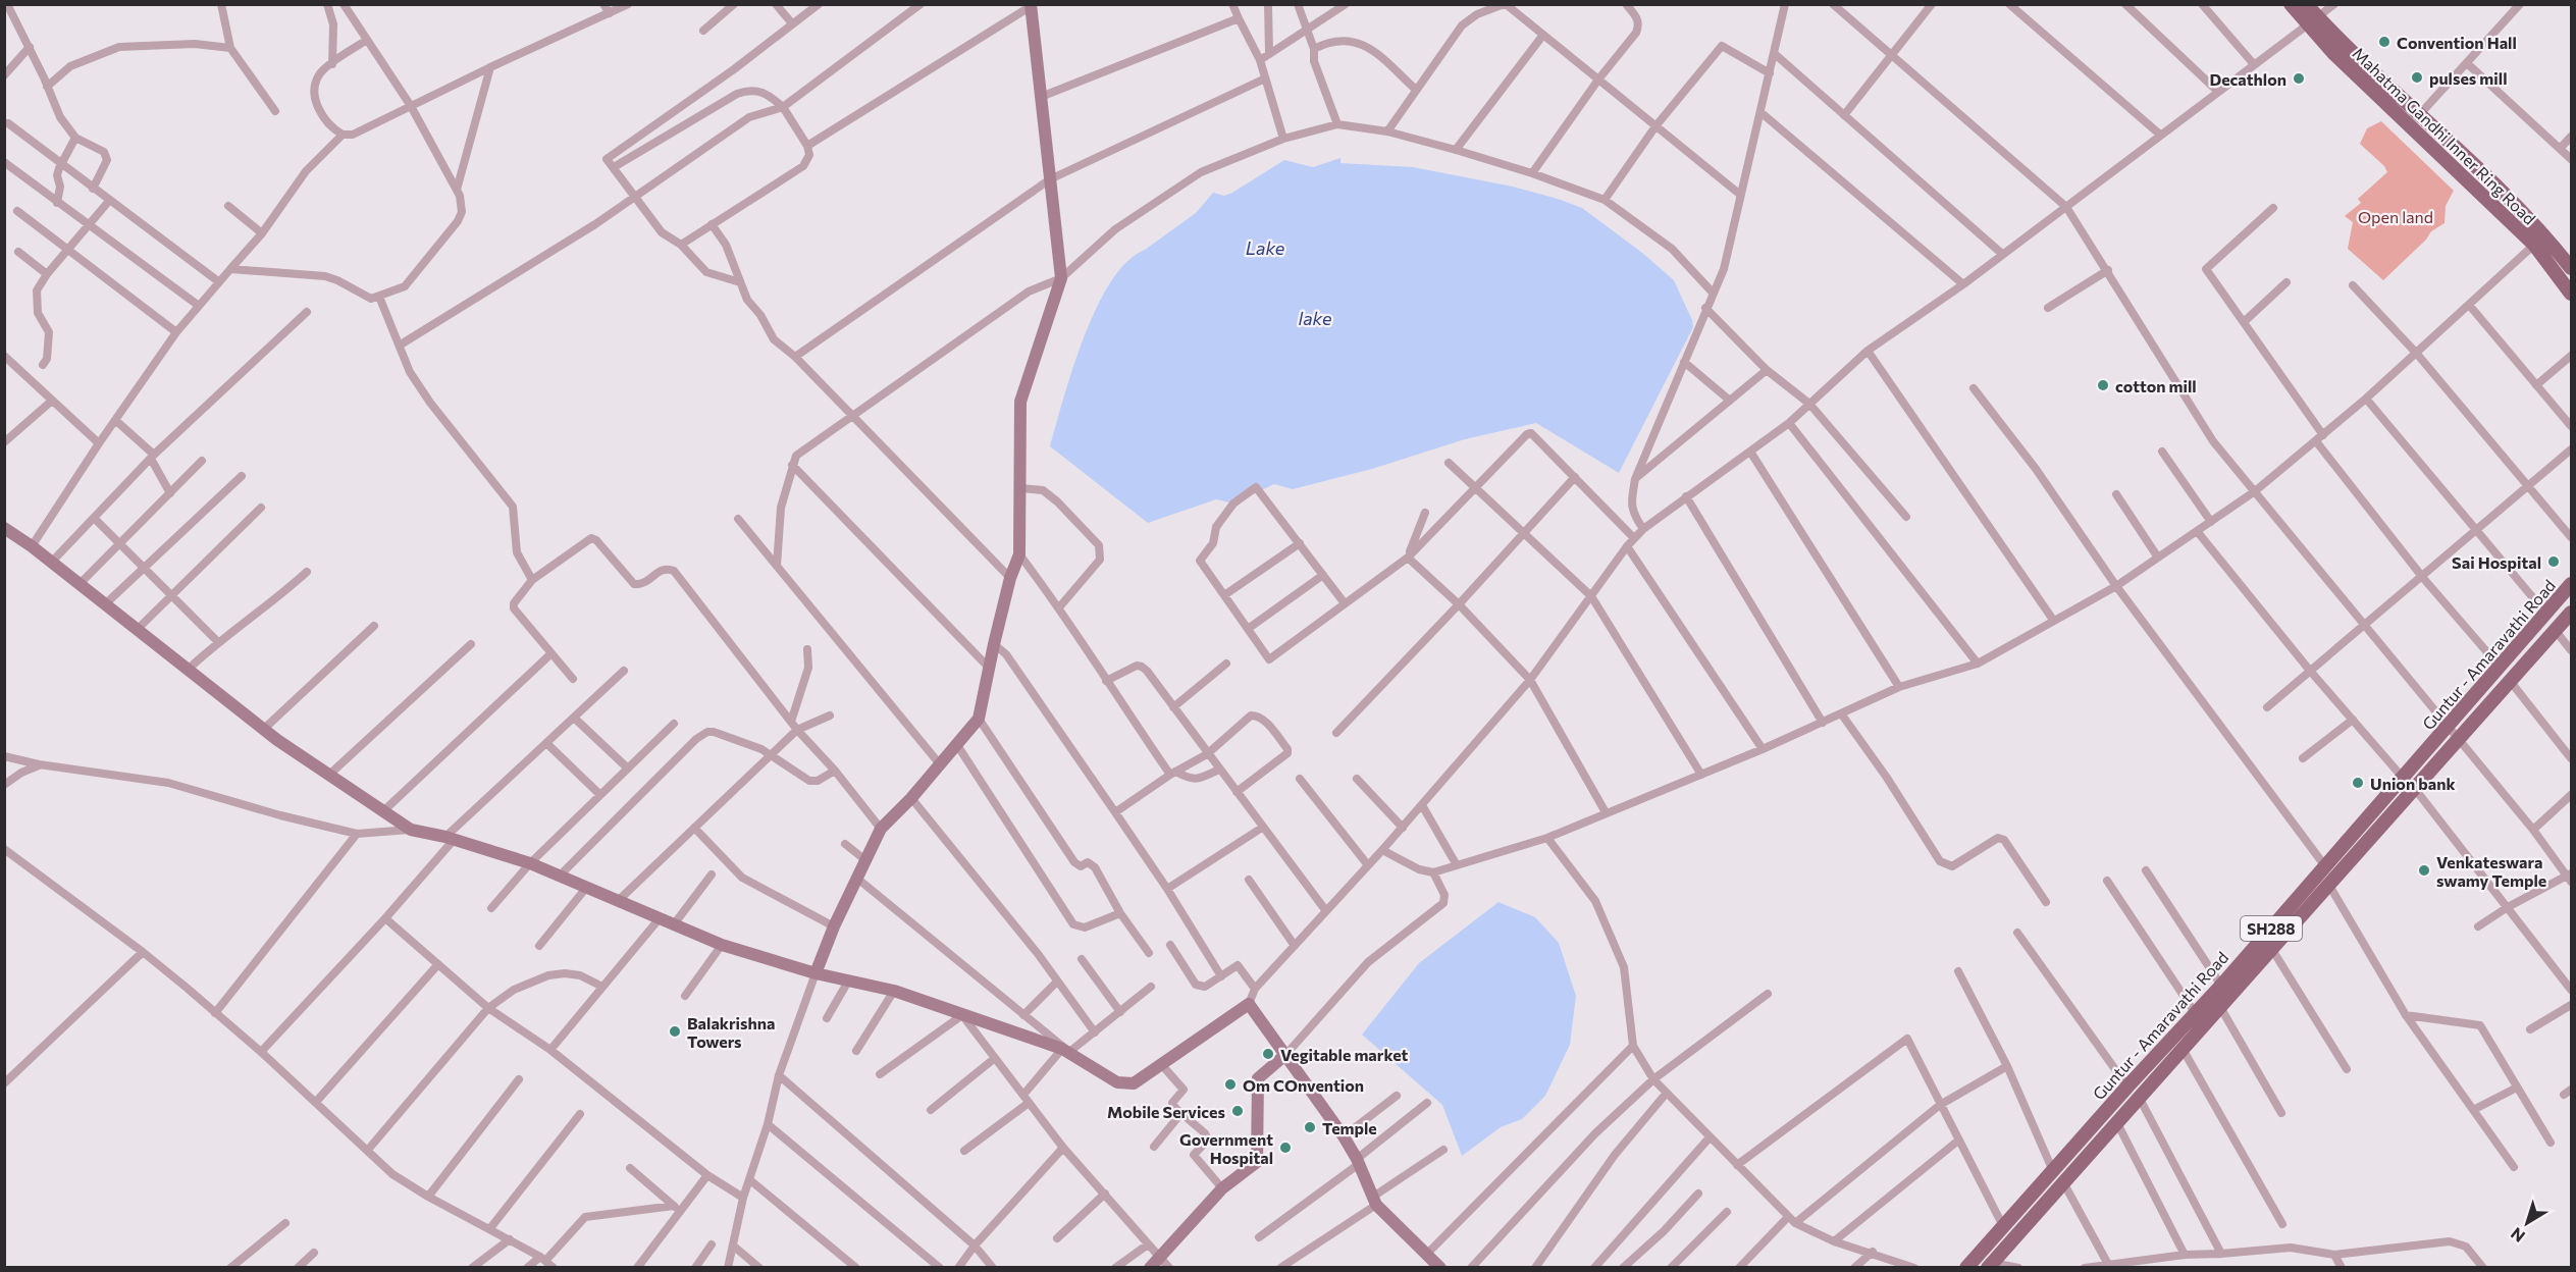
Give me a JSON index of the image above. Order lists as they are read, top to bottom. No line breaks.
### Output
{"streets":{"main road":["Mahatma Gandhi Inner Ring Road","Guntur - Amaravathi Road","SH288"]},"water":["Lake","lake"],"parks":["Open land"],"places":["Convention Hall","pulses mill","Decathlon","cotton mill","Sai Hospital","Union bank","Venkateswara swamy Temple","Balakrishna Towers","Vegitable market","Om COnvention","Mobile Services","Temple","Government Hospital"],"north":"bottom left"}
